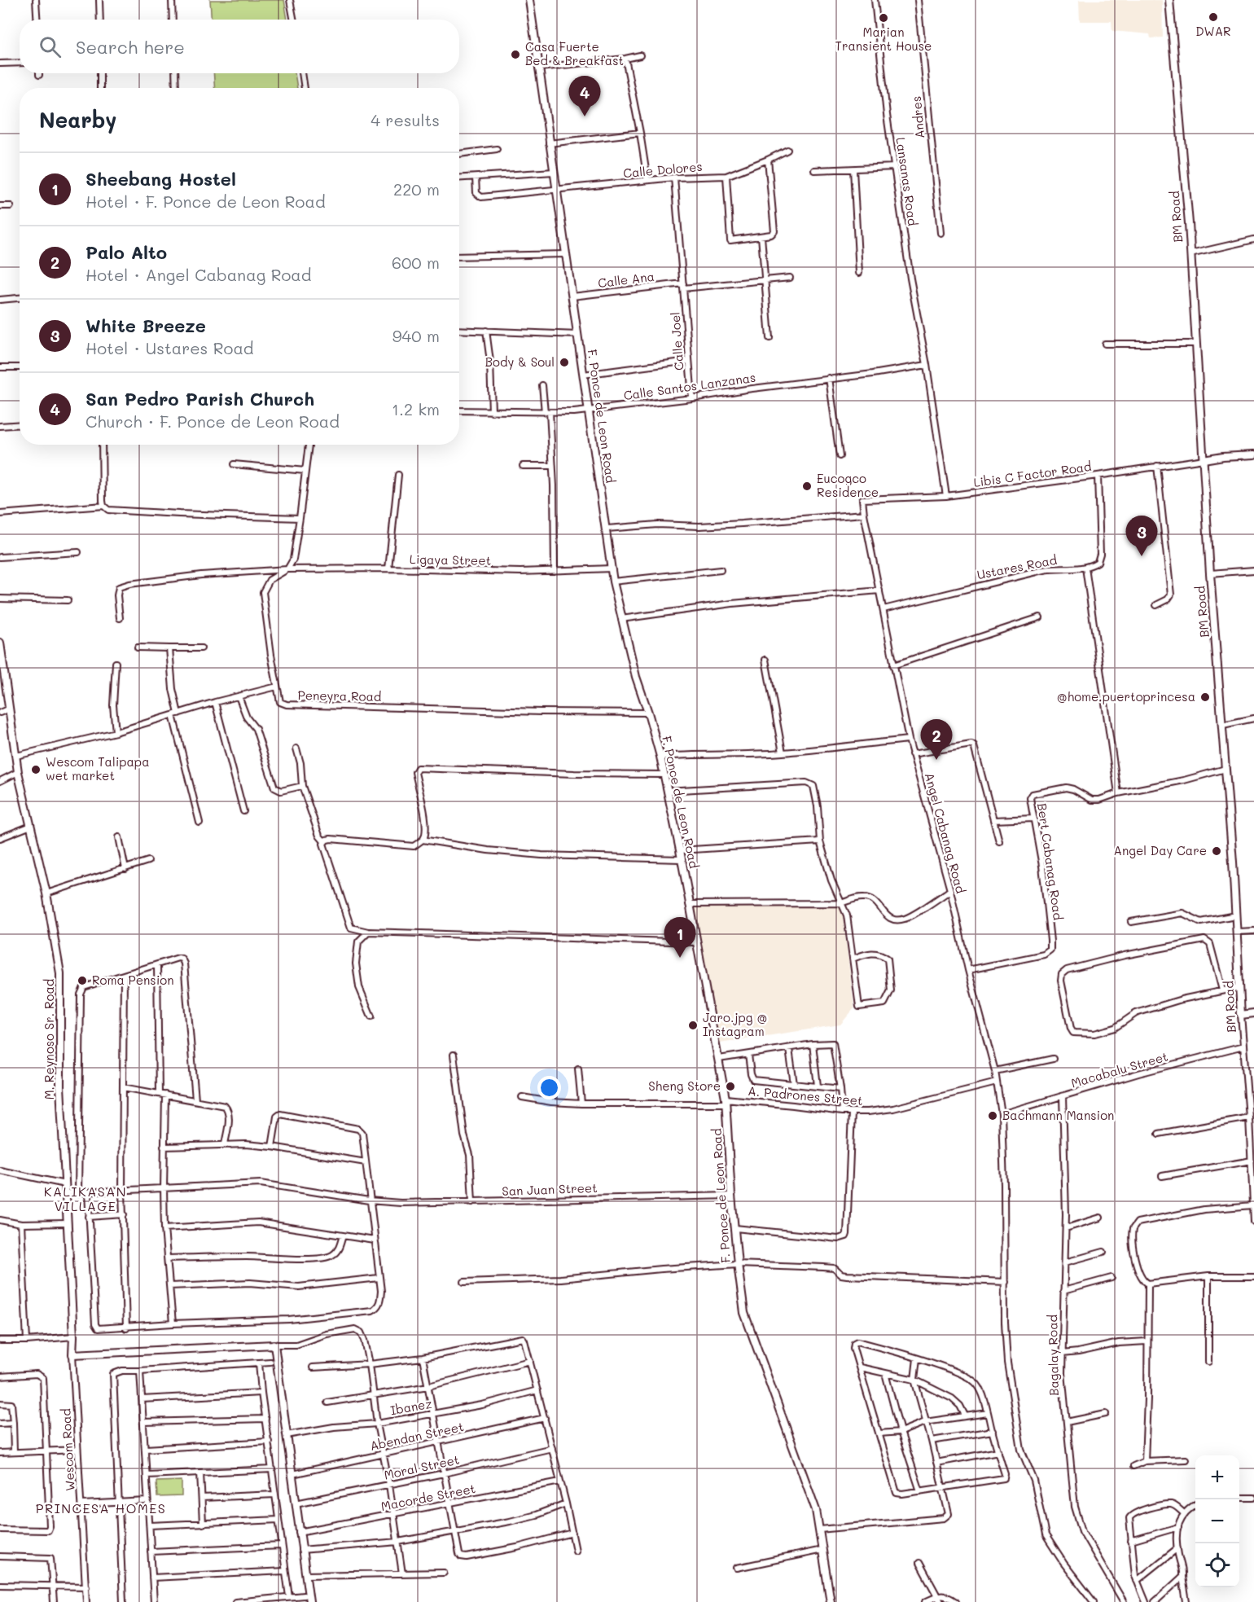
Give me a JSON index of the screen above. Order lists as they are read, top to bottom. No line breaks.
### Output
{"streets":{"street":["Andres","Calle Dolores","Lansanas Road","BM Road","Calle Ana","Calle Joel","Calle Santos Lanzanas","F. Ponce de Leon Road","Libis C Factor Road","Ligaya Street","Ustares Road","Peneyra Road","Angel Cabanag Road","Bert Cabanag Road","M. Reynoso Sr. Road","Macabalu Street","A. Padrones Street","San Juan Street","Bagalay Road","Ibanez","Abendan Street","Wescom Road","Moral Street","Macorde Street"]},"crossings":[["Calle Dolores","Calle Joel"],["Calle Dolores","F. Ponce de Leon Road"],["Lansanas Road","Calle Santos Lanzanas"],["Lansanas Road","Libis C Factor Road"],["BM Road","Libis C Factor Road"],["BM Road","Bert Cabanag Road"],["BM Road","Macabalu Street"],["Calle Ana","Calle Joel"],["Calle Ana","F. Ponce de Leon Road"],["Calle Joel","Calle Santos Lanzanas"],["Calle Santos Lanzanas","F. Ponce de Leon Road"],["F. Ponce de Leon Road","Ligaya Street"],["F. Ponce de Leon Road","Peneyra Road"],["F. Ponce de Leon Road","A. Padrones Street"],["F. Ponce de Leon Road","San Juan Street"],["Libis C Factor Road","Angel Cabanag Road"],["Ligaya Street","Peneyra Road"],["Ustares Road","Angel Cabanag Road"],["Angel Cabanag Road","Bert Cabanag Road"],["Angel Cabanag Road","Macabalu Street"],["Angel Cabanag Road","A. Padrones Street"],["M. Reynoso Sr. Road","San Juan Street"],["M. Reynoso Sr. Road","Wescom Road"],["Macabalu Street","Bagalay Road"]],"districts":["KALIKASAN VILLAGE","PRINCESA HOMES"],"places":["DWAR","Marian Transient House","Casa Fuerte Bed & Breakfast","Body & Soul","Eucogco Residence","@home.puertoprincesa","Wescom Talipapa wet market","Angel Day Care","Roma Pension","Jaro.jpg @ Instagram","Sheng Store","Bachmann Mansion"],"page":{"search":"Search here","pins":["4","3","2","1"],"heading":["Nearby","4 results"],"list":[{"mark":"1","name":"Sheebang Hostel","note":"Hotel · F. Ponce de Leon Road","value":"220 m"},{"mark":"2","name":"Palo Alto","note":"Hotel · Angel Cabanag Road","value":"600 m"},{"mark":"3","name":"White Breeze","note":"Hotel · Ustares Road","value":"940 m"},{"mark":"4","name":"San Pedro Parish Church","note":"Church · F. Ponce de Leon Road","value":"1.2 km"}],"map_buttons":["+","−"]}}
